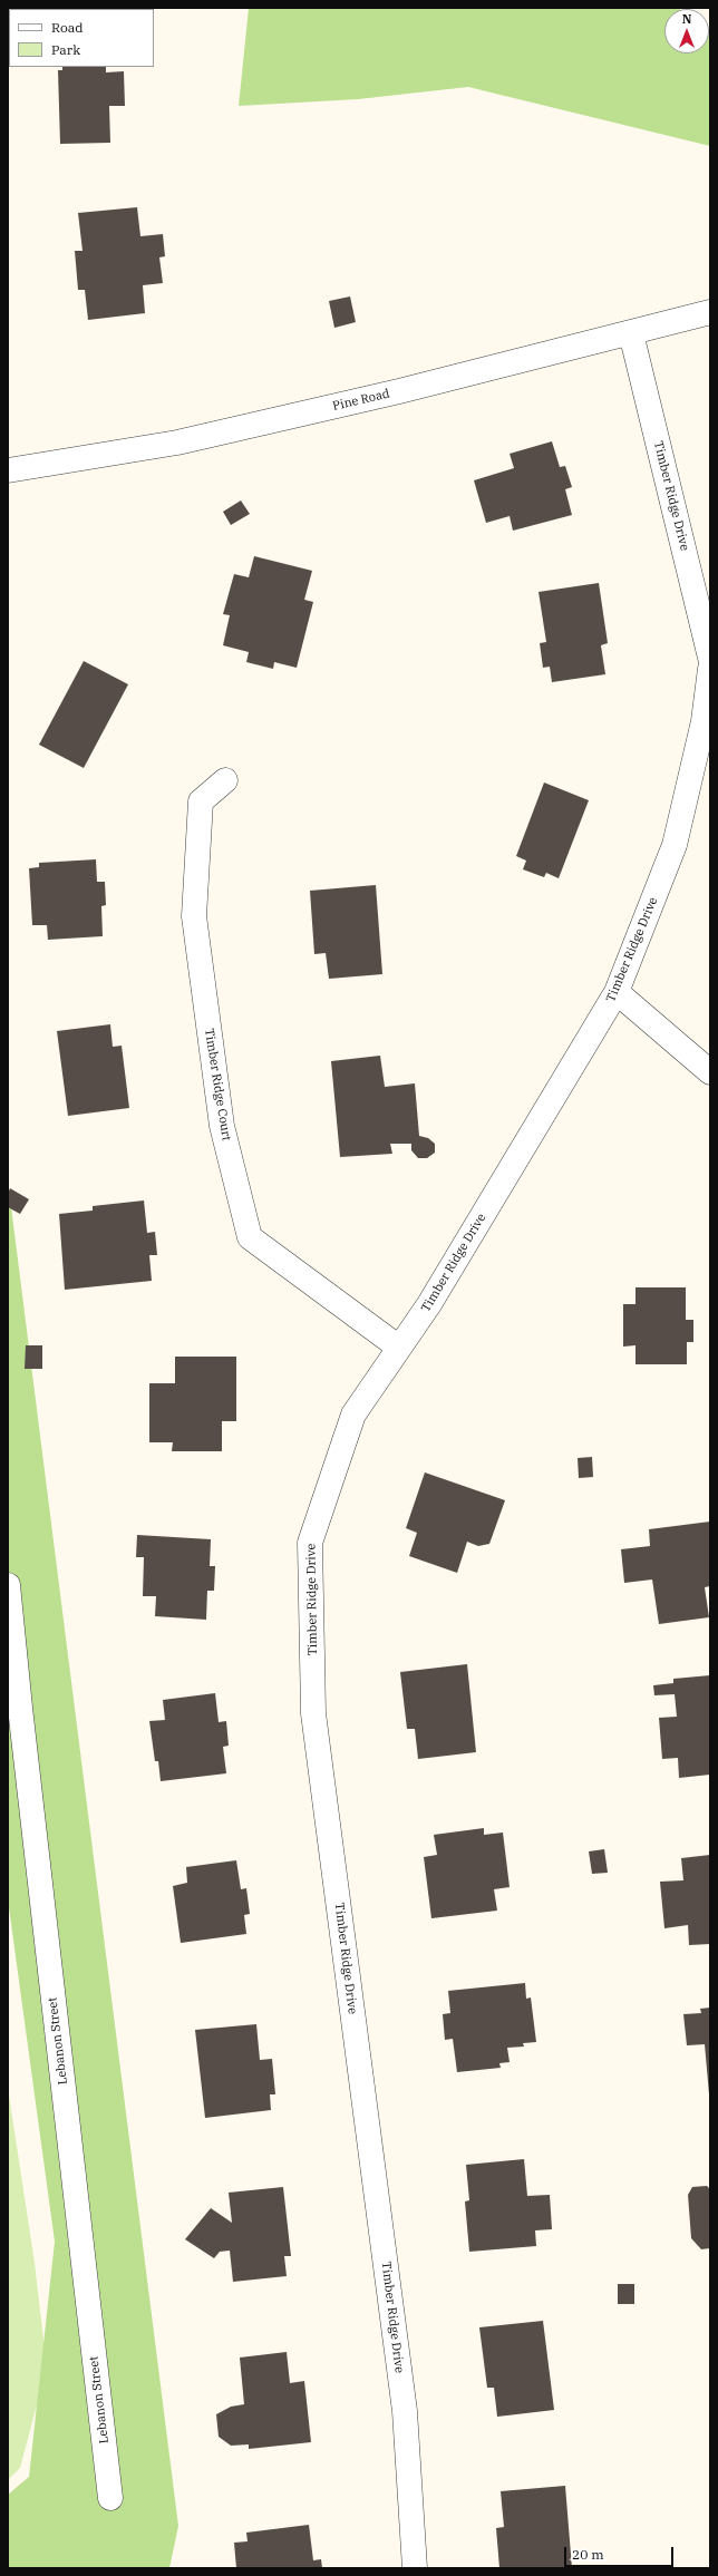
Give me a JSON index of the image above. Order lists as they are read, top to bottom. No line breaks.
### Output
{"streets":{"street":["Pine Road","Timber Ridge Drive","Timber Ridge Court","Lebanon Street"]},"crossings":[["Pine Road","Timber Ridge Drive"],["Timber Ridge Drive","Timber Ridge Court"]],"legend":["Road","Park"],"scale_bar":"20 m","north":"top"}
